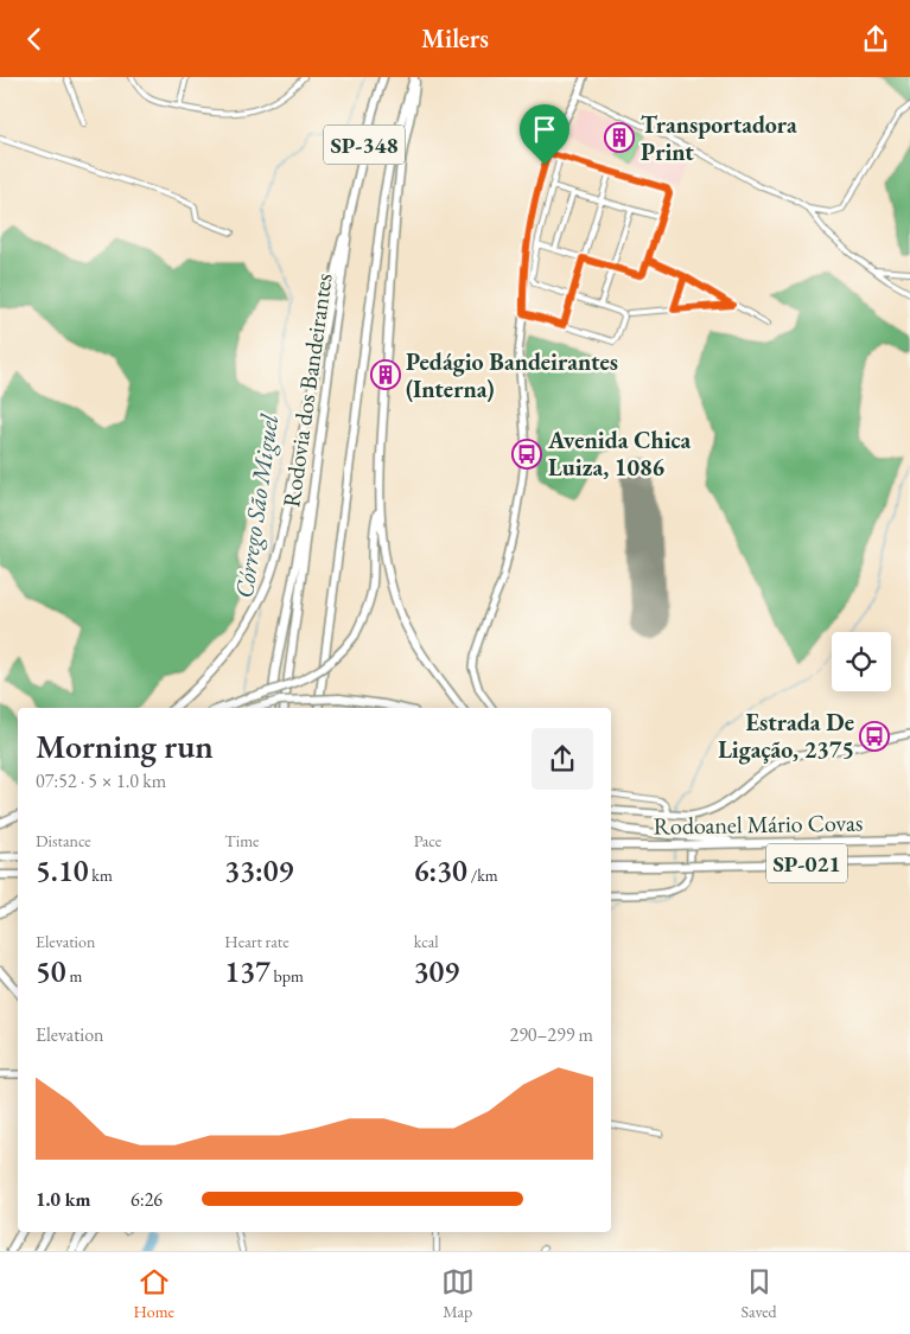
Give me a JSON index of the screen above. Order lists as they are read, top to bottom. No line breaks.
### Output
{"streets":{"highway":["SP-348","Rodovia dos Bandeirantes","Rodoanel Mário Covas","SP-021"]},"water":["Córrego São Miguel"],"places":{"building":["Transportadora Print","Pedágio Bandeirantes (Interna)"],"bus stop":["Avenida Chica Luiza, 1086","Estrada De Ligação, 2375"]},"page":{"header":"Milers","heading":["Morning run","07:52 · 5 × 1.0 km"],"stats":[["Distance","5.10 km"],["Time","33:09"],["Pace","6:30 /km"],["Elevation","50 m"],["Heart rate","137 bpm"],["kcal","309"]],"chart":["Elevation","290–299 m"],"list":[{"name":"1.0 km","note":"6:26"}],"tabs":["Home","Map","Saved"]}}
